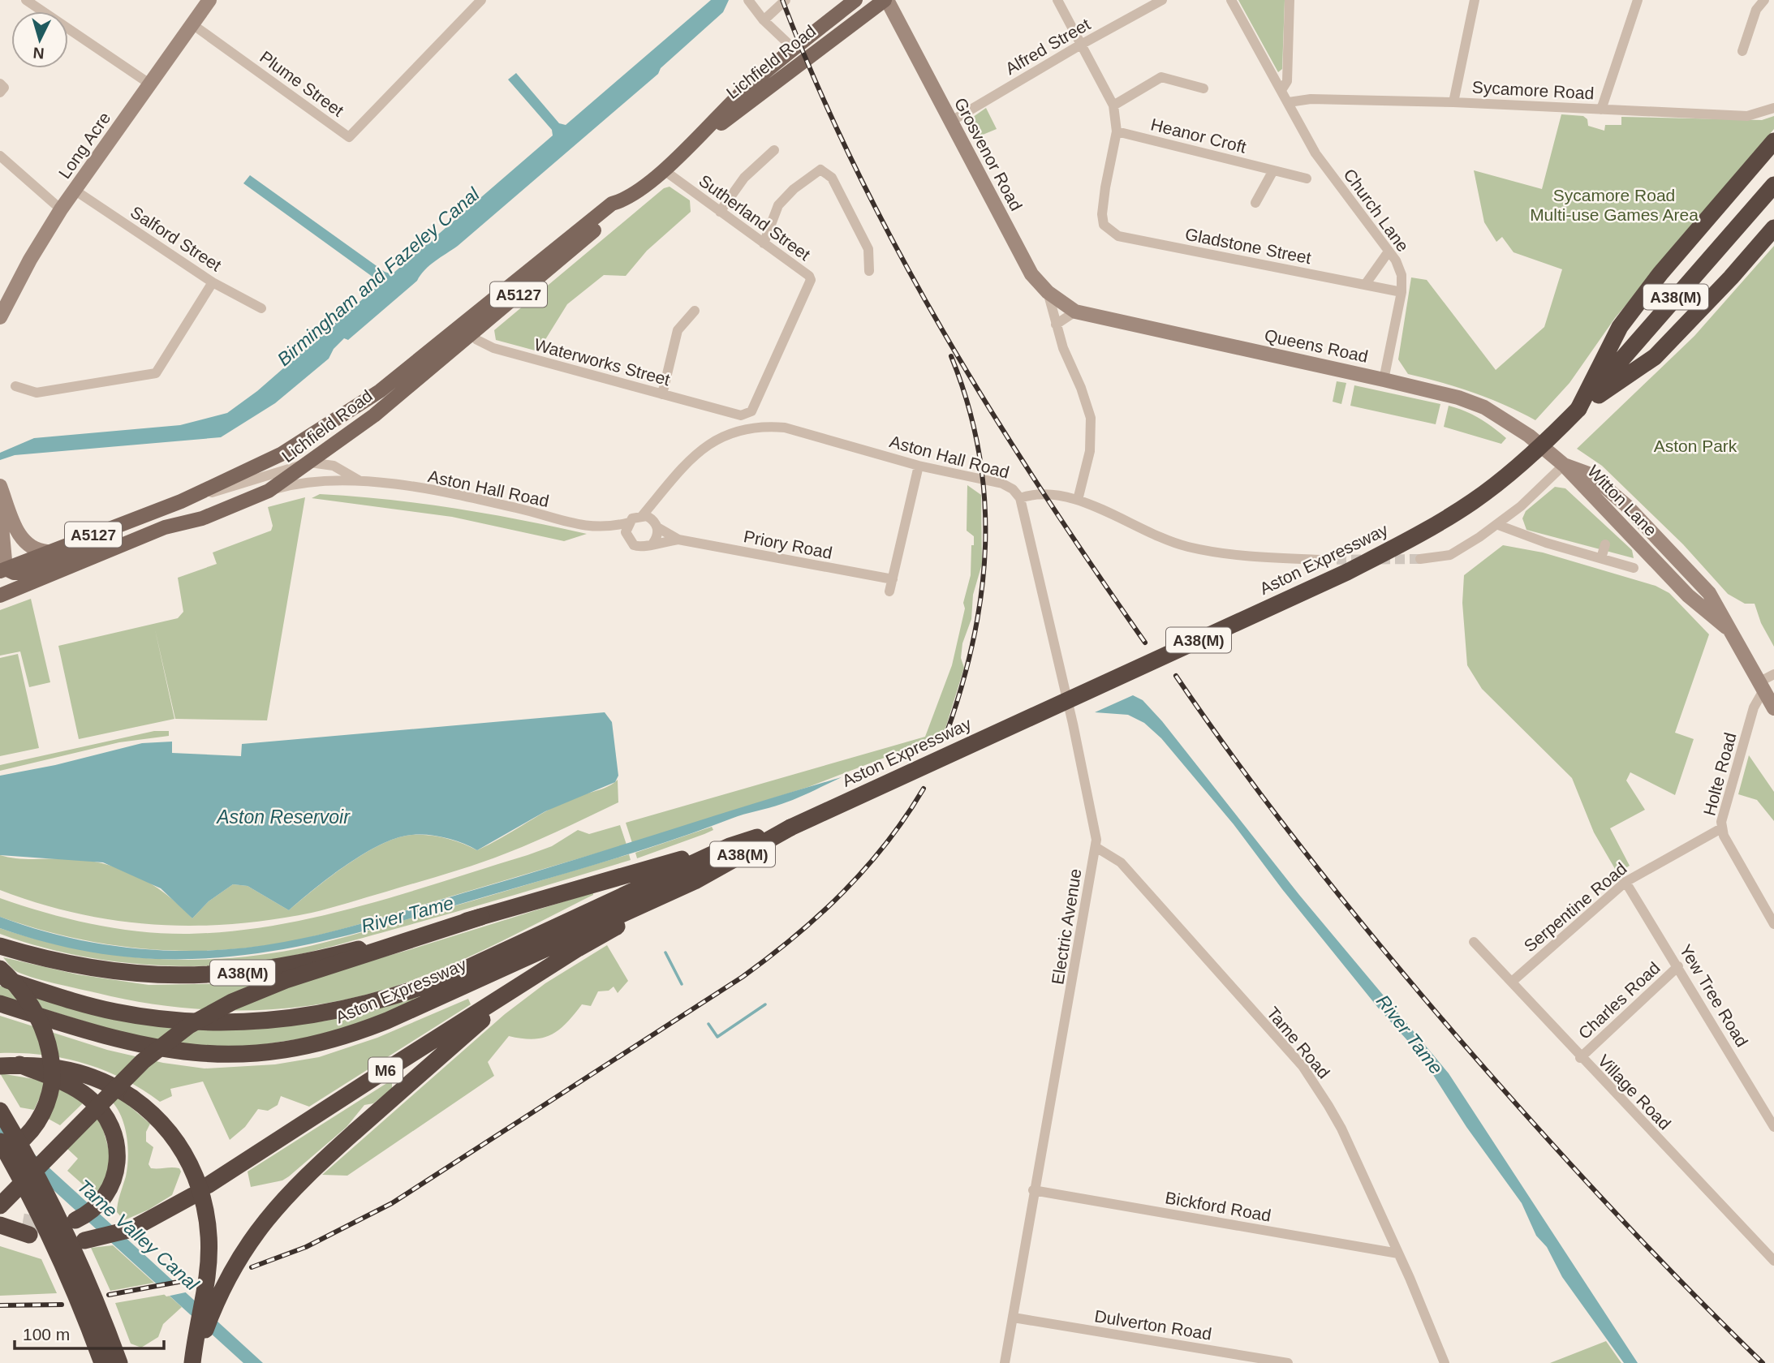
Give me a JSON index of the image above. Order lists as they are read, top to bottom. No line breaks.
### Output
{"streets":{"highway":["A38(M)","Aston Expressway","M6"],"main road":["Lichfield Road","Long Acre","Grosvenor Road","A5127","Queens Road","Witton Lane"],"street":["Alfred Street","Plume Street","Sycamore Road","Heanor Croft","Church Lane","Sutherland Street","Salford Street","Gladstone Street","Waterworks Street","Aston Hall Road","Priory Road","Holte Road","Serpentine Road","Electric Avenue","Yew Tree Road","Charles Road","Tame Road","Village Road","Bickford Road","Dulverton Road"]},"crossings":[["Alfred Street","Grosvenor Road"],["Lichfield Road","Grosvenor Road"],["Lichfield Road","Sutherland Street"],["Lichfield Road","Waterworks Street"],["Lichfield Road","Aston Hall Road"],["Plume Street","Long Acre"],["Sycamore Road","Church Lane"],["Heanor Croft","Gladstone Street"],["Long Acre","Salford Street"],["Grosvenor Road","Queens Road"],["Grosvenor Road","Aston Hall Road"],["Church Lane","Gladstone Street"],["Church Lane","Queens Road"],["Sutherland Street","Waterworks Street"],["A38(M)","Aston Expressway"],["Queens Road","Witton Lane"],["Aston Hall Road","Priory Road"],["Aston Hall Road","Electric Avenue"],["Witton Lane","Holte Road"],["Aston Expressway","M6"],["Holte Road","Serpentine Road"],["Serpentine Road","Yew Tree Road"],["Serpentine Road","Village Road"],["Electric Avenue","Tame Road"],["Electric Avenue","Bickford Road"],["Electric Avenue","Dulverton Road"],["Yew Tree Road","Charles Road"],["Charles Road","Village Road"],["Tame Road","Bickford Road"]],"water":["Birmingham and Fazeley Canal","Aston Reservoir","River Tame","Tame Valley Canal"],"parks":["Sycamore Road Multi-use Games Area","Aston Park"],"scale_bar":"100 m","north":"bottom"}
